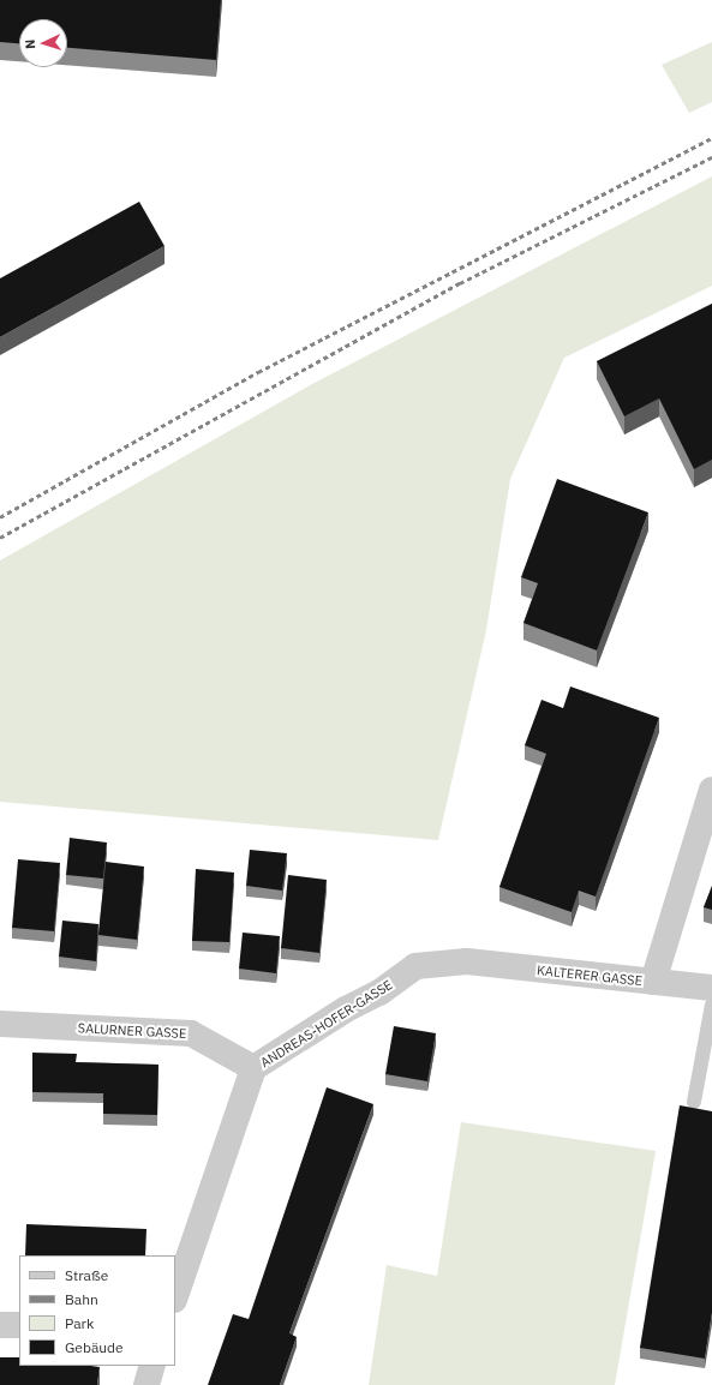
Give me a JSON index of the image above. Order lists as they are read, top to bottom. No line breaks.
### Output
{"streets":{"street":["KALTERER GASSE","ANDREAS-HOFER-GASSE","SALURNER GASSE"]},"crossings":[["KALTERER GASSE","ANDREAS-HOFER-GASSE"],["ANDREAS-HOFER-GASSE","SALURNER GASSE"]],"legend":["Straße","Bahn","Park","Gebäude"],"north":"left"}
